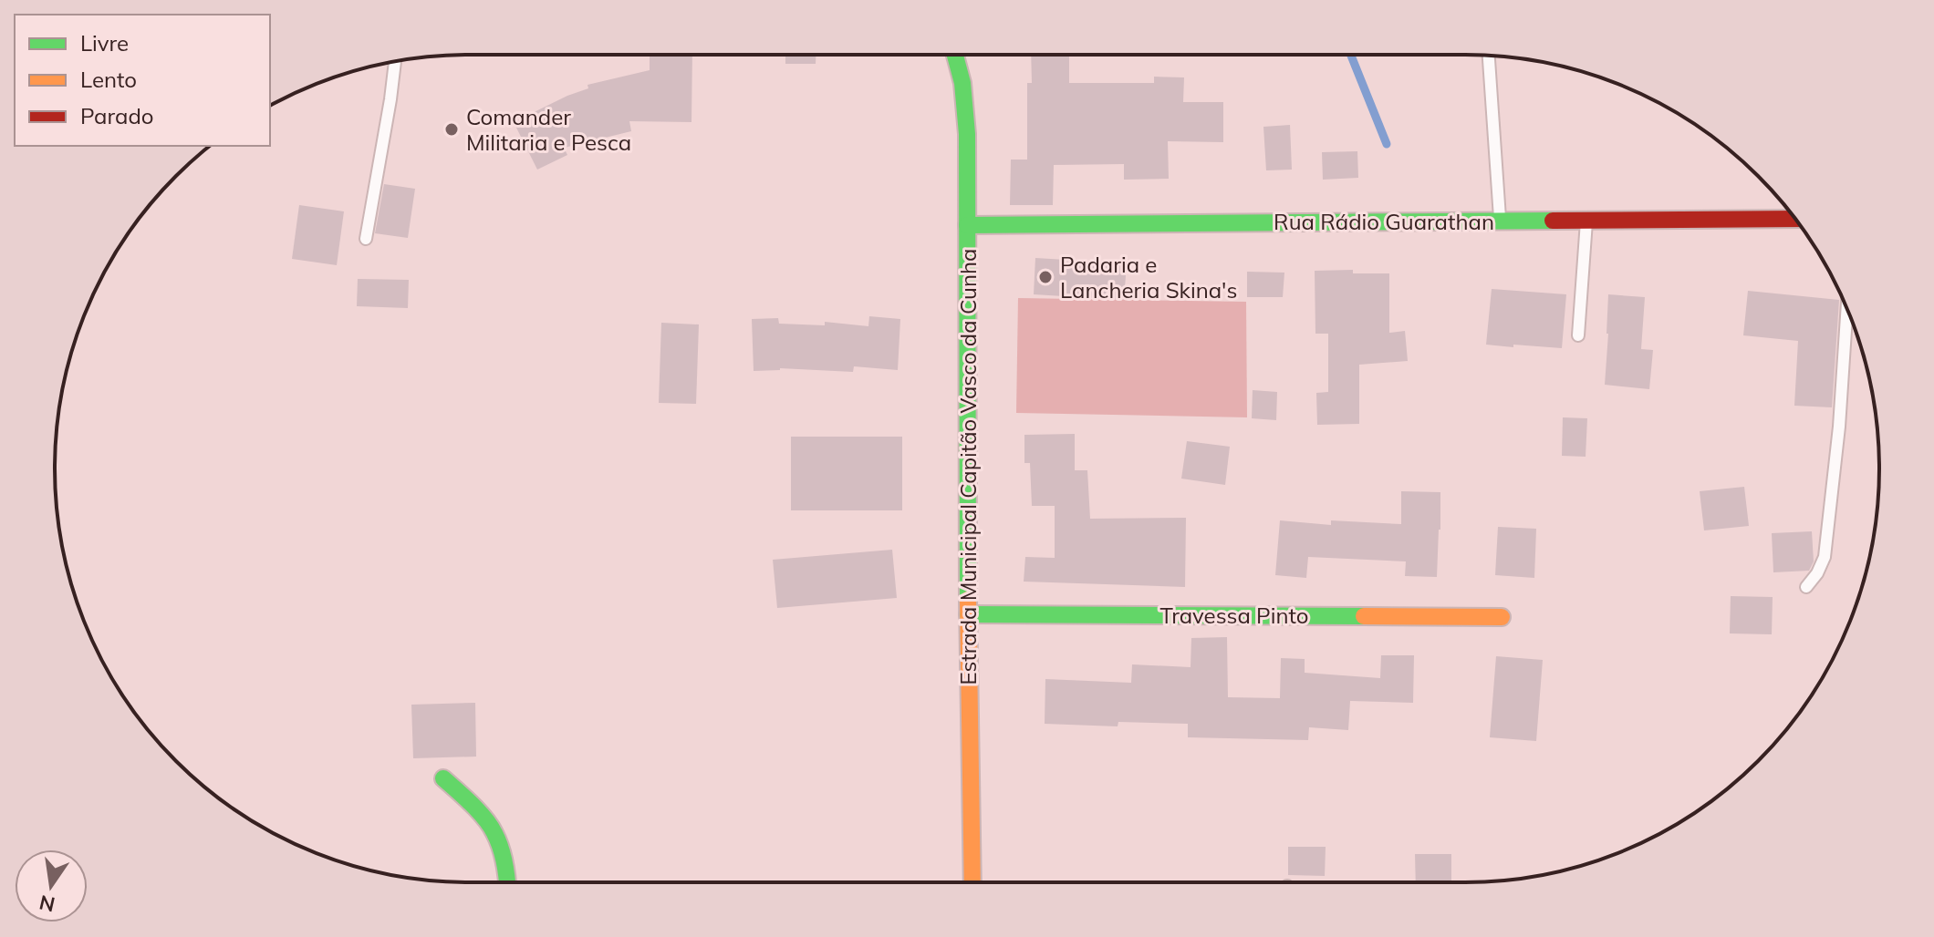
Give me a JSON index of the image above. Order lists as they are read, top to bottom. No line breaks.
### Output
{"streets":{"street":["Rua Rádio Guarathan","Estrada Municipal Capitão Vasco da Cunha","Travessa Pinto"]},"crossings":[["Rua Rádio Guarathan","Estrada Municipal Capitão Vasco da Cunha"],["Estrada Municipal Capitão Vasco da Cunha","Travessa Pinto"]],"places":["Comander Militaria e Pesca","Padaria e Lancheria Skina's"],"legend":["Livre","Lento","Parado"],"north":"bottom"}
